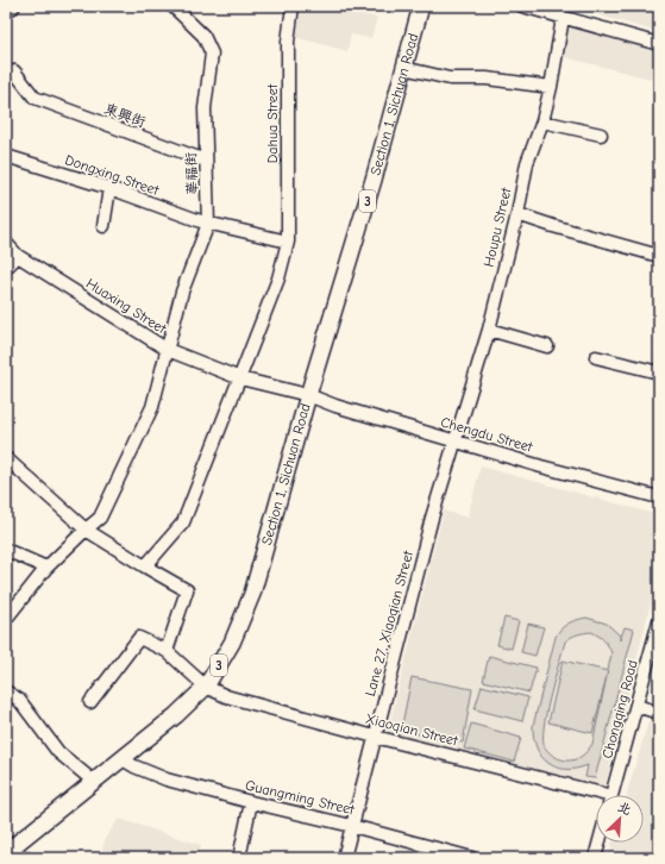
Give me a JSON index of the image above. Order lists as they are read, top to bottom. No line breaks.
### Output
{"streets":{"main road":["Section 1, Sichuan Road","3"],"street":["東興街","Dahua Street","華福街","Dongxing Street","Houpu Street","Huaxing Street","Chengdu Street","Lane 27, Xiaoqian Street","Chongqing Road","Xiaoqian Street","Guangming Street"]},"crossings":[["Section 1, Sichuan Road","Chengdu Street"],["Section 1, Sichuan Road","Xiaoqian Street"],["Section 1, Sichuan Road","Guangming Street"],["東興街","華福街"],["Dahua Street","Huaxing Street"],["華福街","Dongxing Street"],["華福街","Huaxing Street"],["Houpu Street","Chengdu Street"],["Houpu Street","Lane 27, Xiaoqian Street"],["Chengdu Street","Lane 27, Xiaoqian Street"],["Lane 27, Xiaoqian Street","Xiaoqian Street"],["Lane 27, Xiaoqian Street","Guangming Street"]],"north":"top right"}
